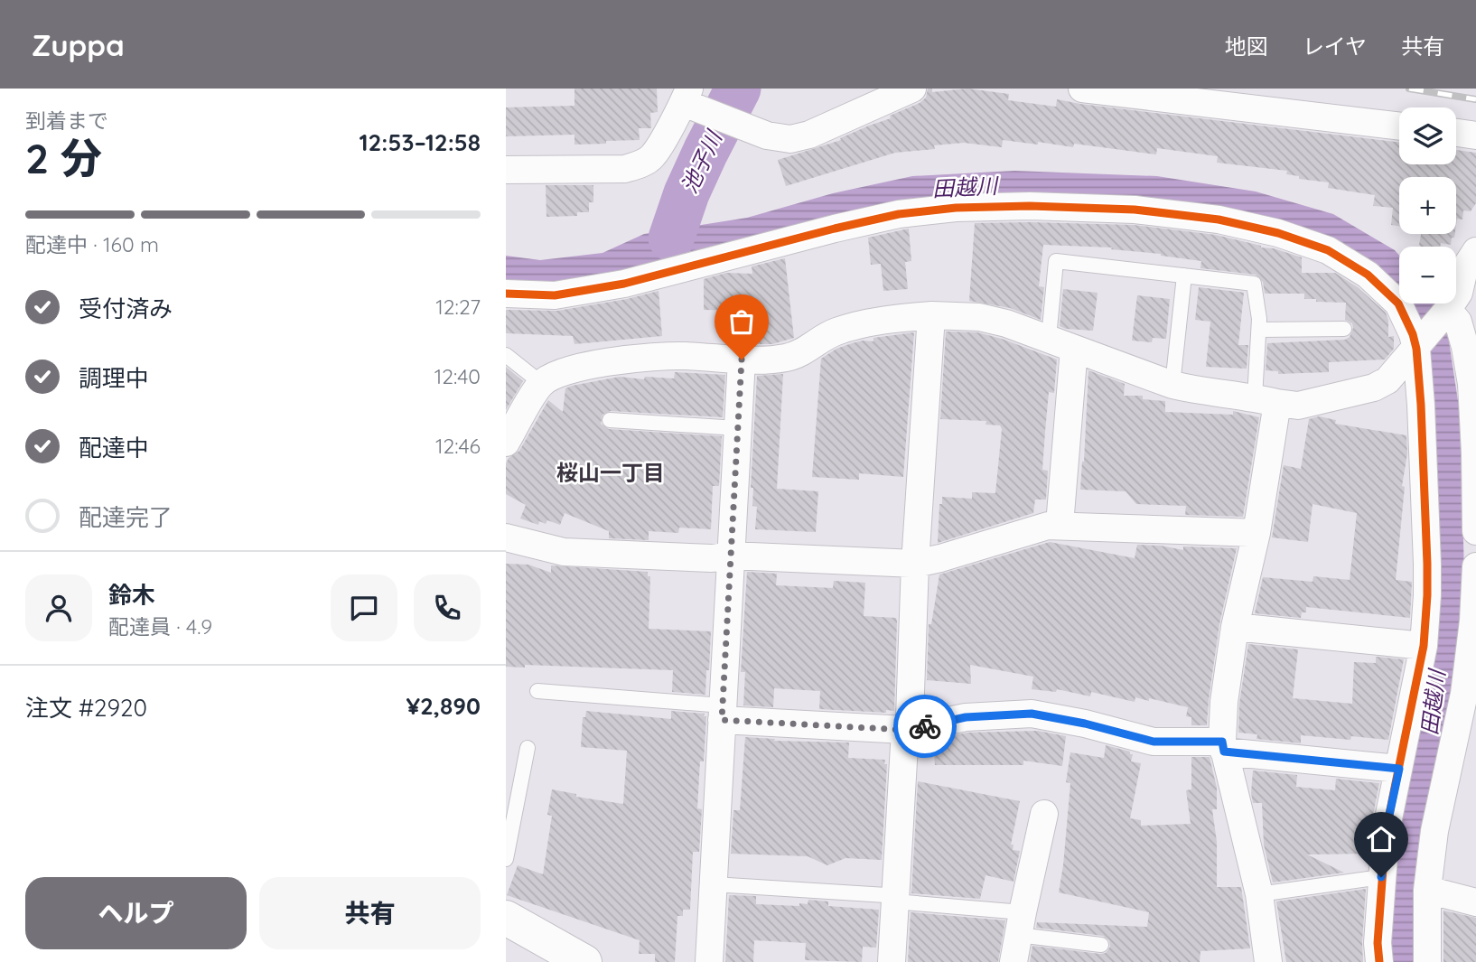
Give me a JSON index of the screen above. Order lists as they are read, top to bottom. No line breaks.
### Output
{"districts":["桜山一丁目"],"water":["池子川","田越川"],"page":{"header":"Zuppa","nav":["地図","レイヤ","共有"],"heading":["2 分","到着まで","12:53–12:58"],"panel":["鈴木","配達員 · 4.9","注文 #2920","¥2,890"],"map_buttons":["+","−"],"bar":"配達中 · 160 m","list":[["受付済み","12:27"],["調理中","12:40"],["配達中","12:46"],"配達完了"],"buttons":["ヘルプ","共有"]}}
